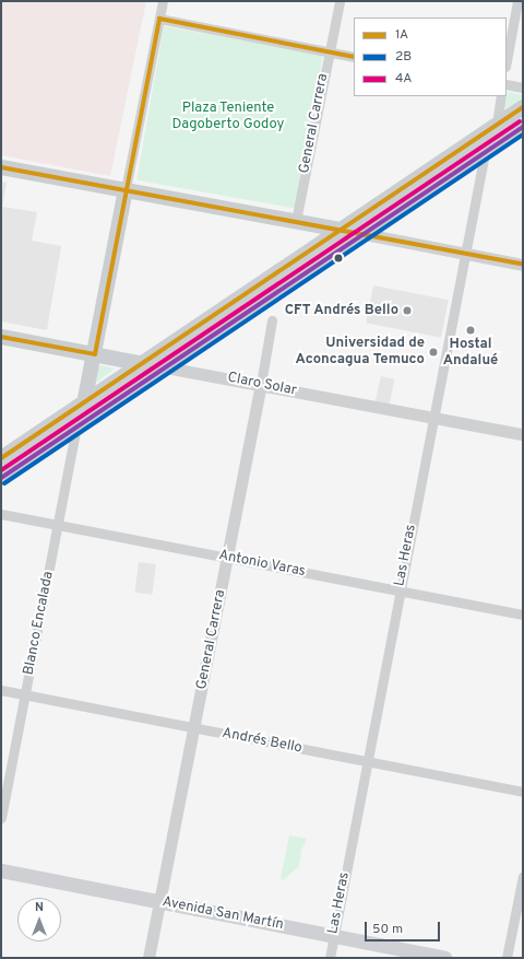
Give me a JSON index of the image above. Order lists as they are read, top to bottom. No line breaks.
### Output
{"streets":{"main road":["Claro Solar","Avenida San Martín"],"street":["General Carrera","Las Heras","Antonio Varas","Blanco Encalada","Andrés Bello"]},"crossings":[["General Carrera","Claro Solar"],["General Carrera","Antonio Varas"],["General Carrera","Andrés Bello"],["General Carrera","Avenida San Martín"],["Claro Solar","Las Heras"],["Las Heras","Antonio Varas"],["Las Heras","Andrés Bello"],["Las Heras","Avenida San Martín"],["Antonio Varas","Blanco Encalada"],["Blanco Encalada","Andrés Bello"]],"parks":["Plaza Teniente Dagoberto Godoy"],"places":["CFT Andrés Bello","Hostal Andalué","Universidad de Aconcagua Temuco"],"lines":["transit line 1A","transit line 4A","transit line 2B"],"legend":["1A","2B","4A"],"scale_bar":"50 m","north":"top"}
